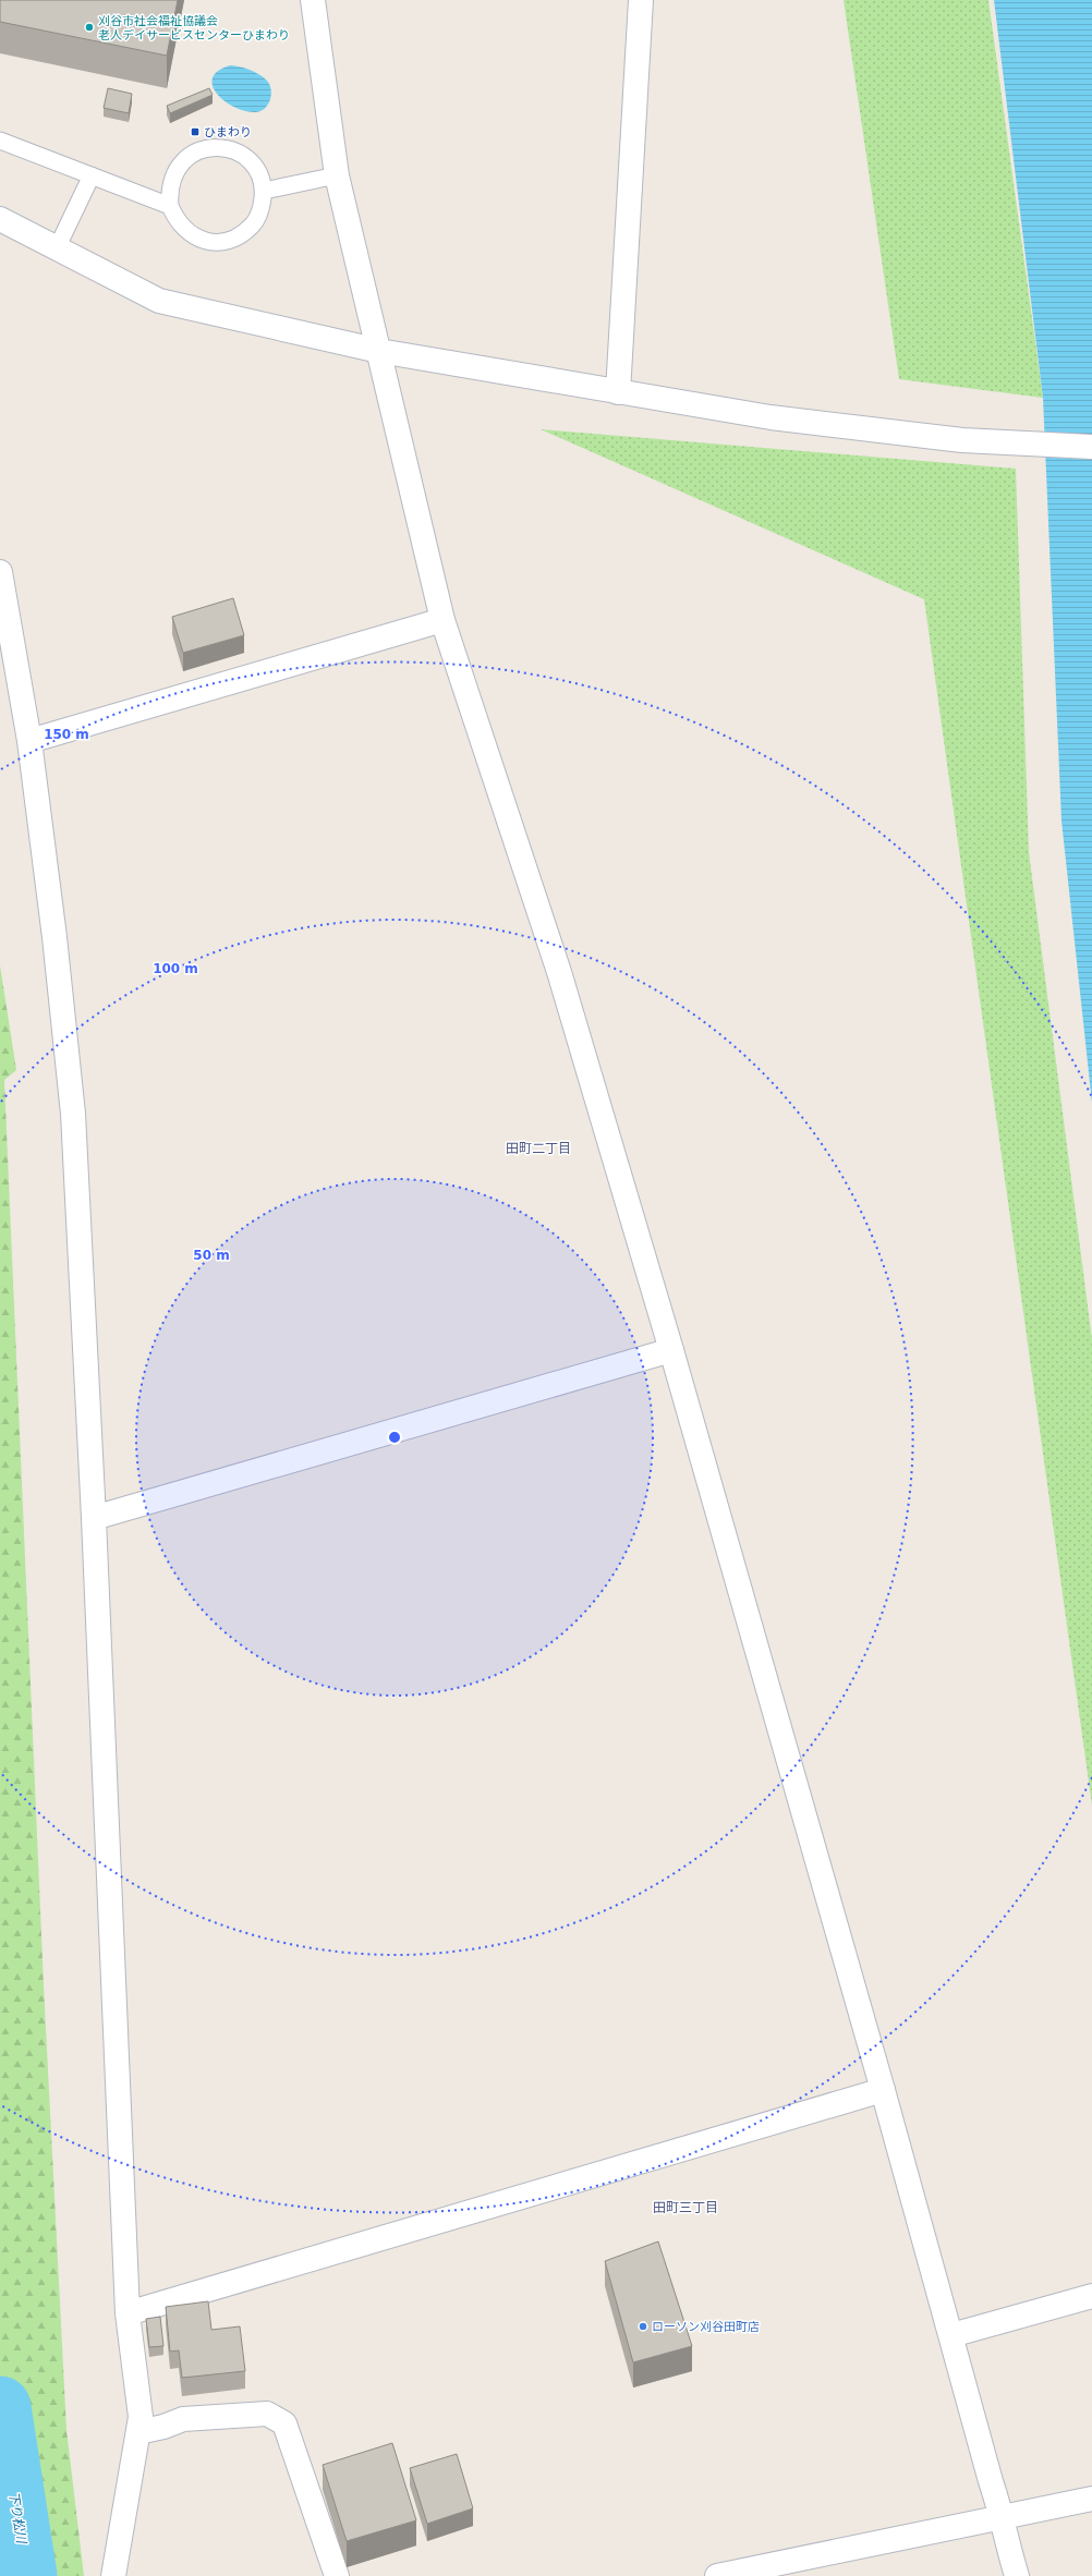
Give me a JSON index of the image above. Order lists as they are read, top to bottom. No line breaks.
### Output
{"districts":["田町二丁目","田町三丁目"],"water":["下り松川"],"places":{"other":["刈谷市社会福祉協議会 老人デイサービスセンターひまわり","ローソン刈谷田町店"],"transit":["ひまわり"]},"rings":["150 m","100 m","50 m"]}
